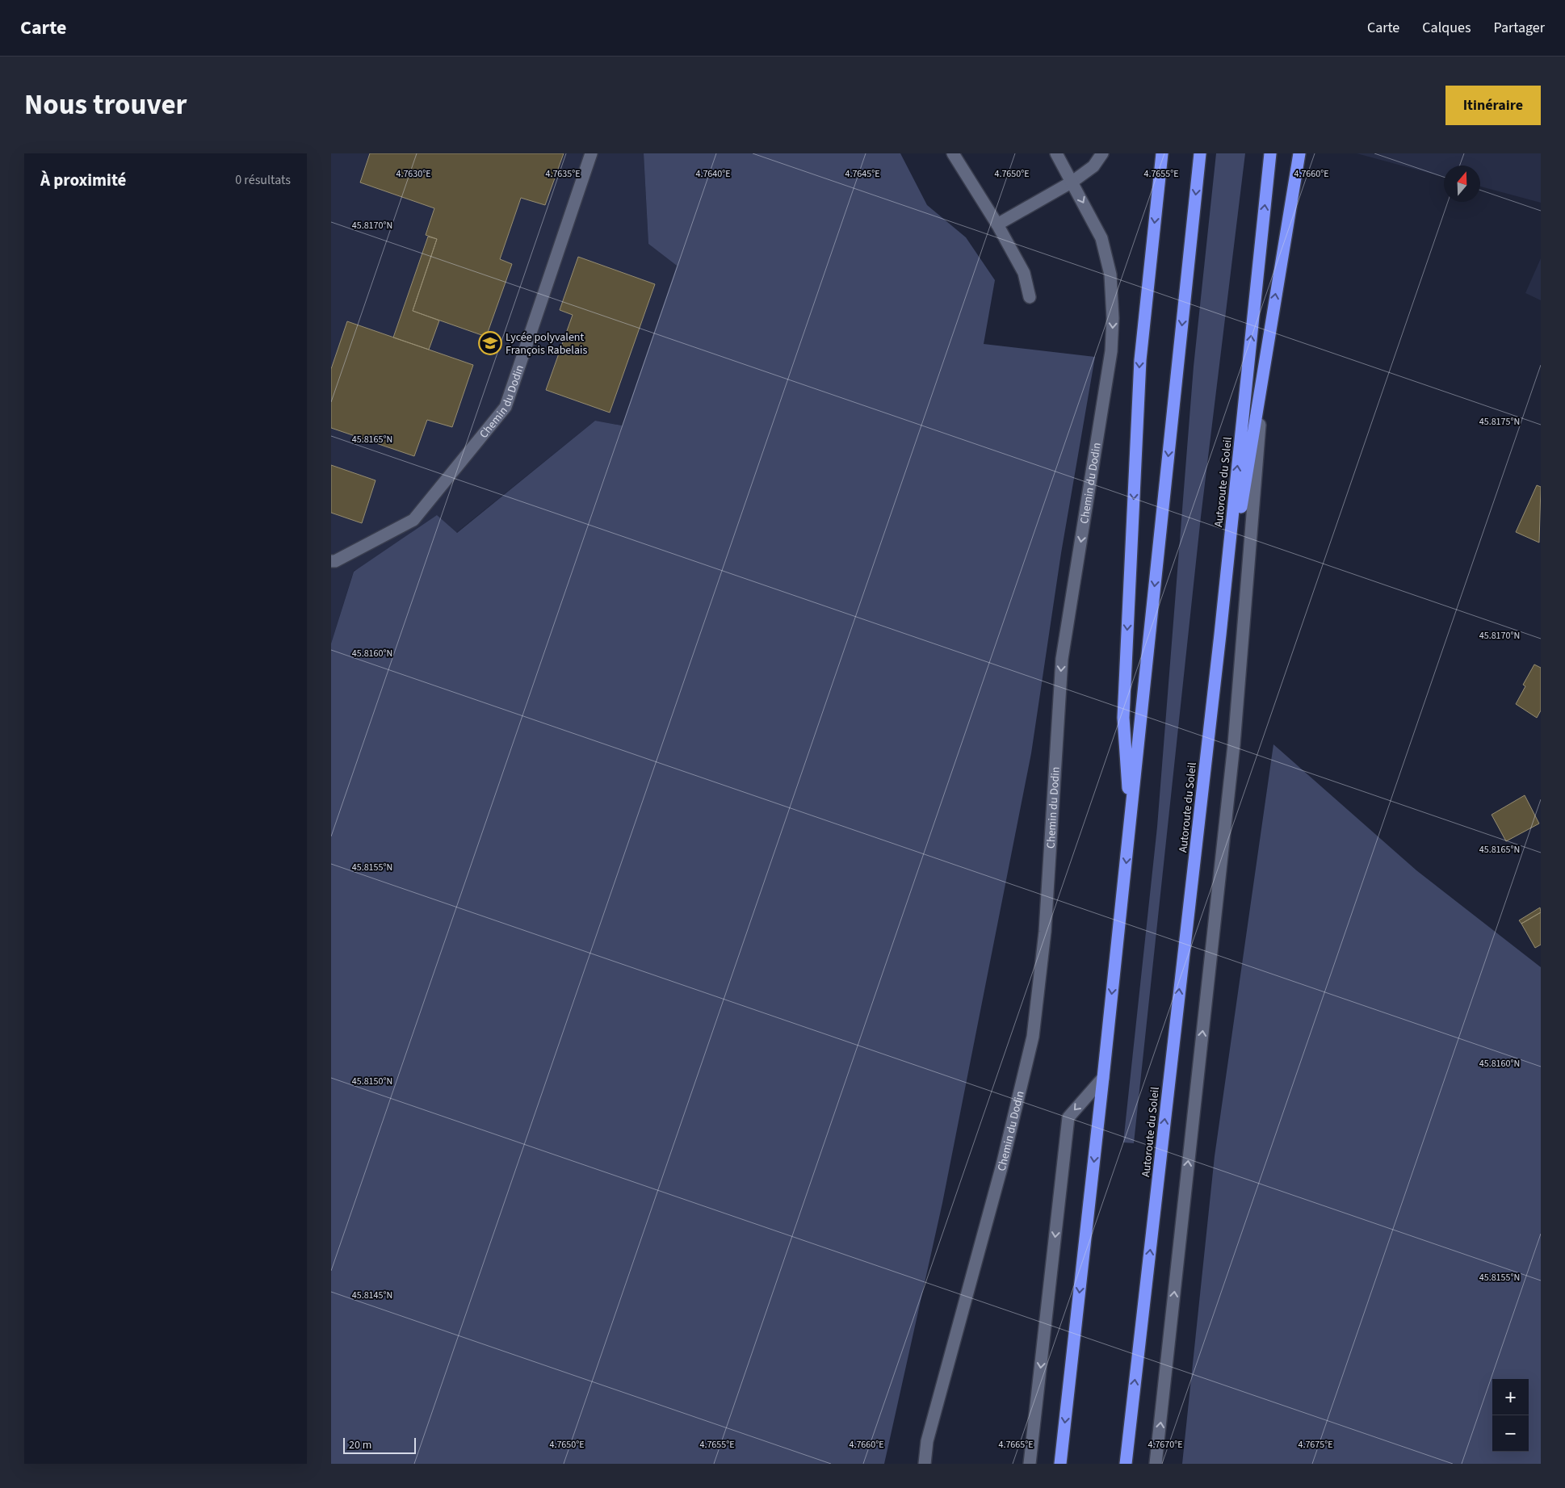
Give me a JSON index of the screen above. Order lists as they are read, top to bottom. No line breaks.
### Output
{"streets":{"highway":["Autoroute du Soleil"],"street":["Chemin du Dodin"]},"places":{"school or university":["Lycée polyvalent François Rabelais"]},"scale_bar":"20 m","north":"top","page":{"header":"Carte","nav":["Carte","Calques","Partager"],"title":"Nous trouver","buttons":"Itinéraire","heading":["À proximité","0 résultats"],"map_buttons":["+","−"],"scale":"20 m"},"coordinates":["4.7645°E","4.7650°E","4.7655°E","4.7660°E","4.7630°E","4.7635°E","4.7640°E","45.8170°N","45.8175°N","45.8165°N","45.8160°N","45.8155°N","45.8150°N","45.8145°N","4.7665°E","4.7670°E","4.7675°E"]}
